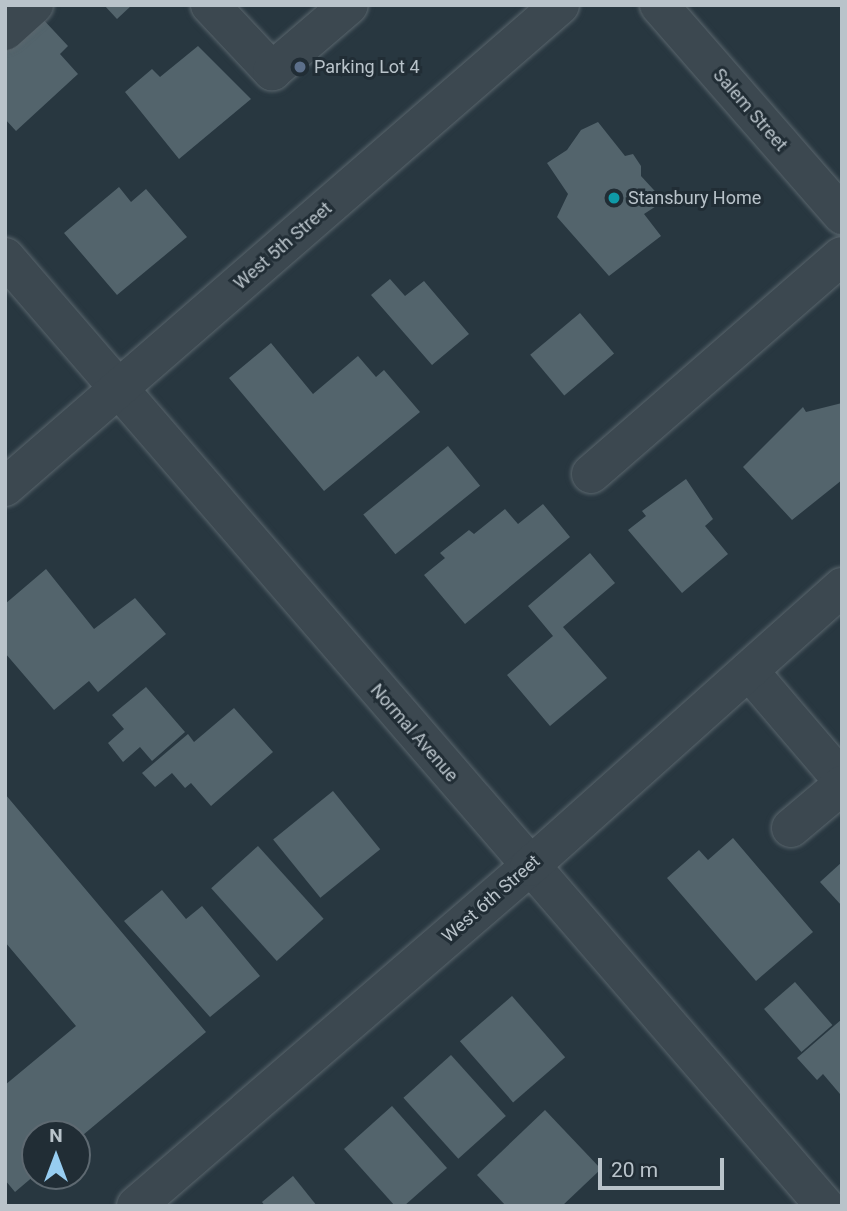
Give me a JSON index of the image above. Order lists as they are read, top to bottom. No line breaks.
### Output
{"streets":{"street":["Salem Street","West 5th Street","Normal Avenue","West 6th Street"]},"crossings":[["West 5th Street","Normal Avenue"],["Normal Avenue","West 6th Street"]],"places":["Parking Lot 4","Stansbury Home"],"scale_bar":"20 m","north":"top"}
